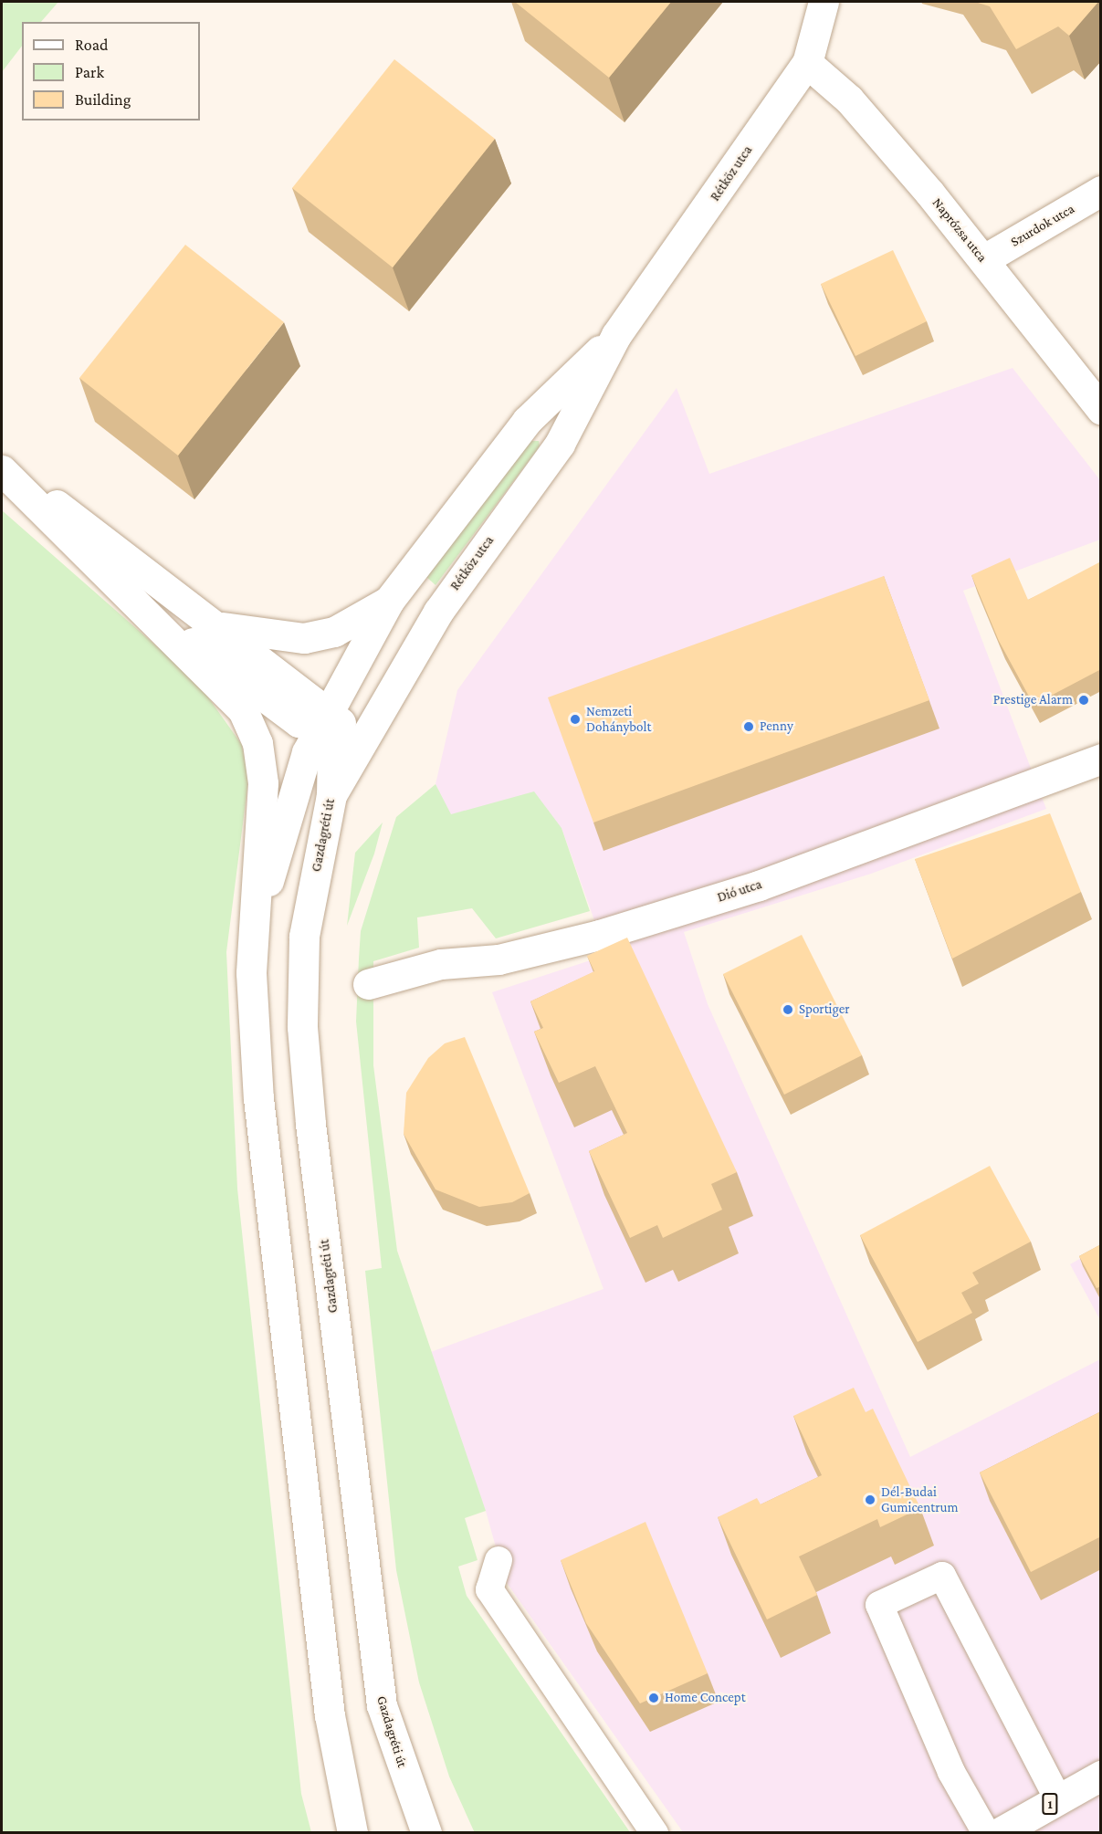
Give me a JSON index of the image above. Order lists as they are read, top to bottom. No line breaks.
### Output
{"streets":{"street":["Rétköz utca","Szurdok utca","Naprózsa utca","Gazdagréti út","Dió utca","1"]},"crossings":[["Rétköz utca","Naprózsa utca"],["Rétköz utca","Gazdagréti út"],["Szurdok utca","Naprózsa utca"]],"places":["Prestige Alarm","Nemzeti Dohánybolt","Penny","Sportiger","Dél-Budai Gumicentrum","Home Concept"],"legend":["Road","Park","Building"]}
